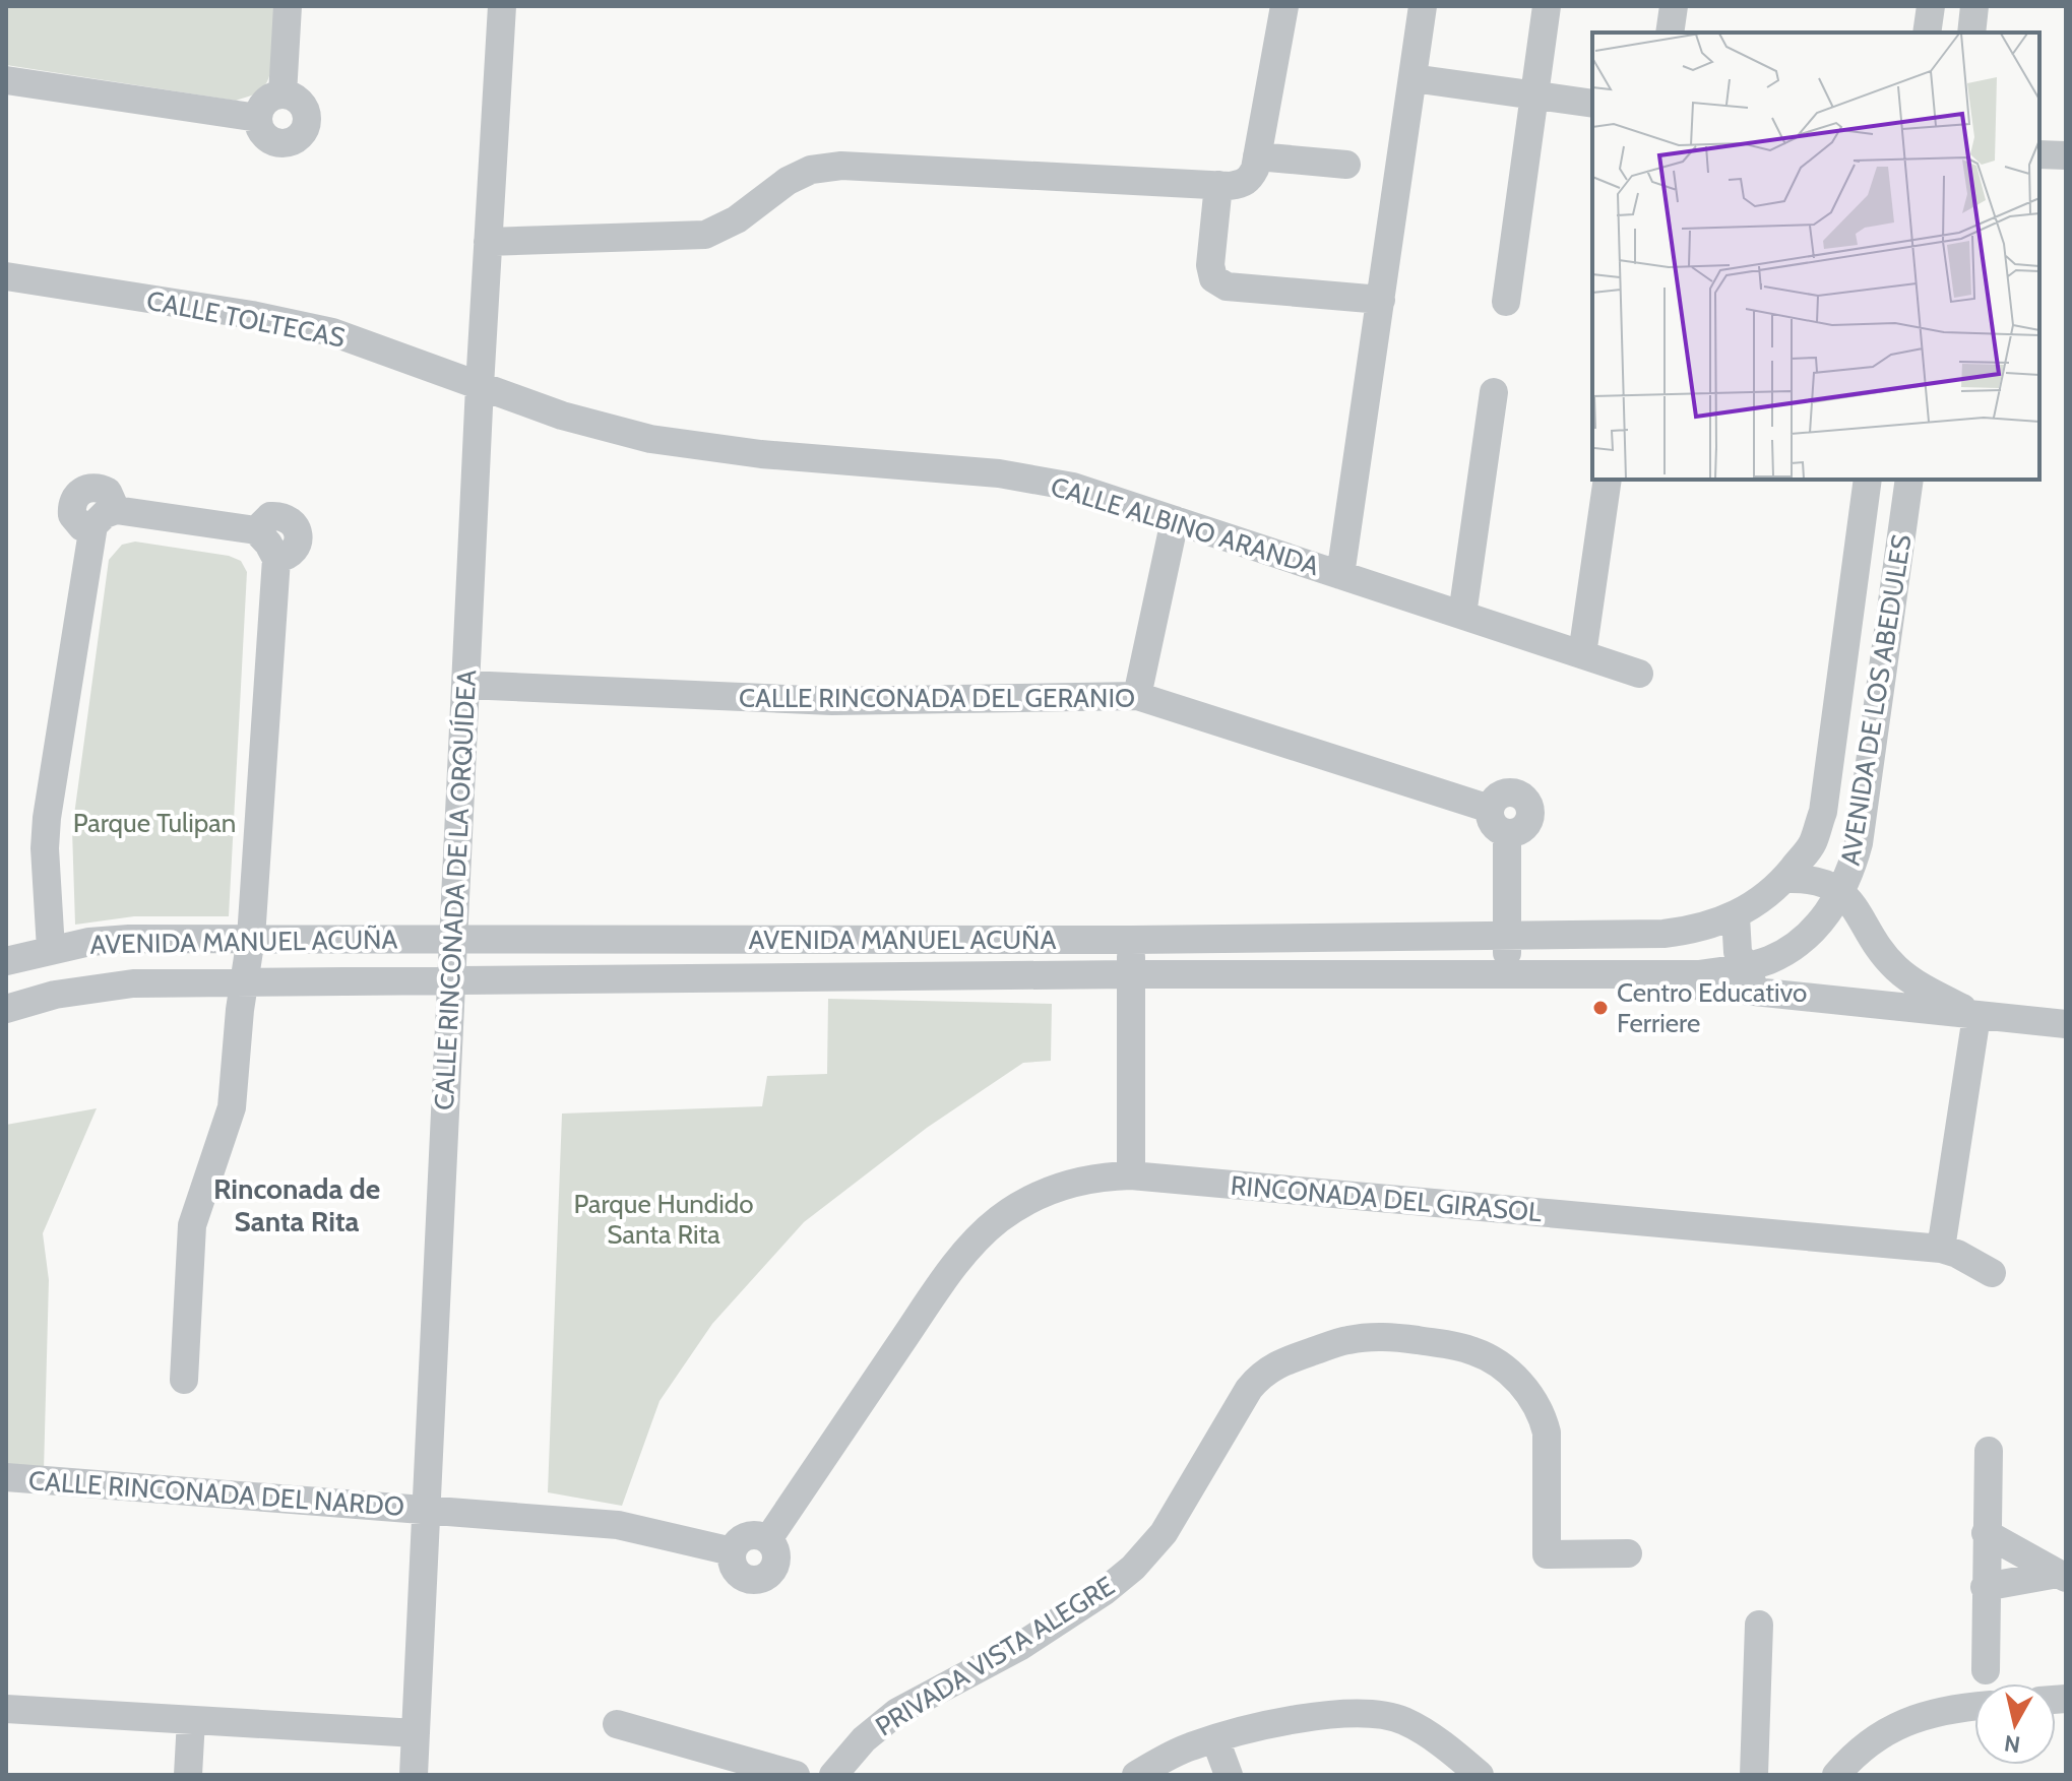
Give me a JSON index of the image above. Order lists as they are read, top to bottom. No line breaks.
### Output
{"streets":{"street":["CALLE TOLTECAS","CALLE ALBINO ARANDA","CALLE RINCONADA DEL GERANIO","AVENIDA DE LOS ABEDULES","CALLE RINCONADA DE LA ORQUÍDEA","AVENIDA MANUEL ACUÑA","RINCONADA DEL GIRASOL","CALLE RINCONADA DEL NARDO","PRIVADA VISTA ALEGRE"]},"crossings":[["CALLE TOLTECAS","CALLE ALBINO ARANDA"],["CALLE TOLTECAS","CALLE RINCONADA DE LA ORQUÍDEA"],["CALLE ALBINO ARANDA","CALLE RINCONADA DE LA ORQUÍDEA"],["CALLE RINCONADA DEL GERANIO","CALLE RINCONADA DE LA ORQUÍDEA"],["CALLE RINCONADA DEL GERANIO","AVENIDA MANUEL ACUÑA"],["AVENIDA DE LOS ABEDULES","AVENIDA MANUEL ACUÑA"],["CALLE RINCONADA DE LA ORQUÍDEA","AVENIDA MANUEL ACUÑA"],["CALLE RINCONADA DE LA ORQUÍDEA","CALLE RINCONADA DEL NARDO"],["RINCONADA DEL GIRASOL","CALLE RINCONADA DEL NARDO"]],"districts":["Rinconada de Santa Rita"],"parks":["Parque Tulipan","Parque Hundido Santa Rita"],"places":["Centro Educativo Ferriere"],"north":"bottom"}
